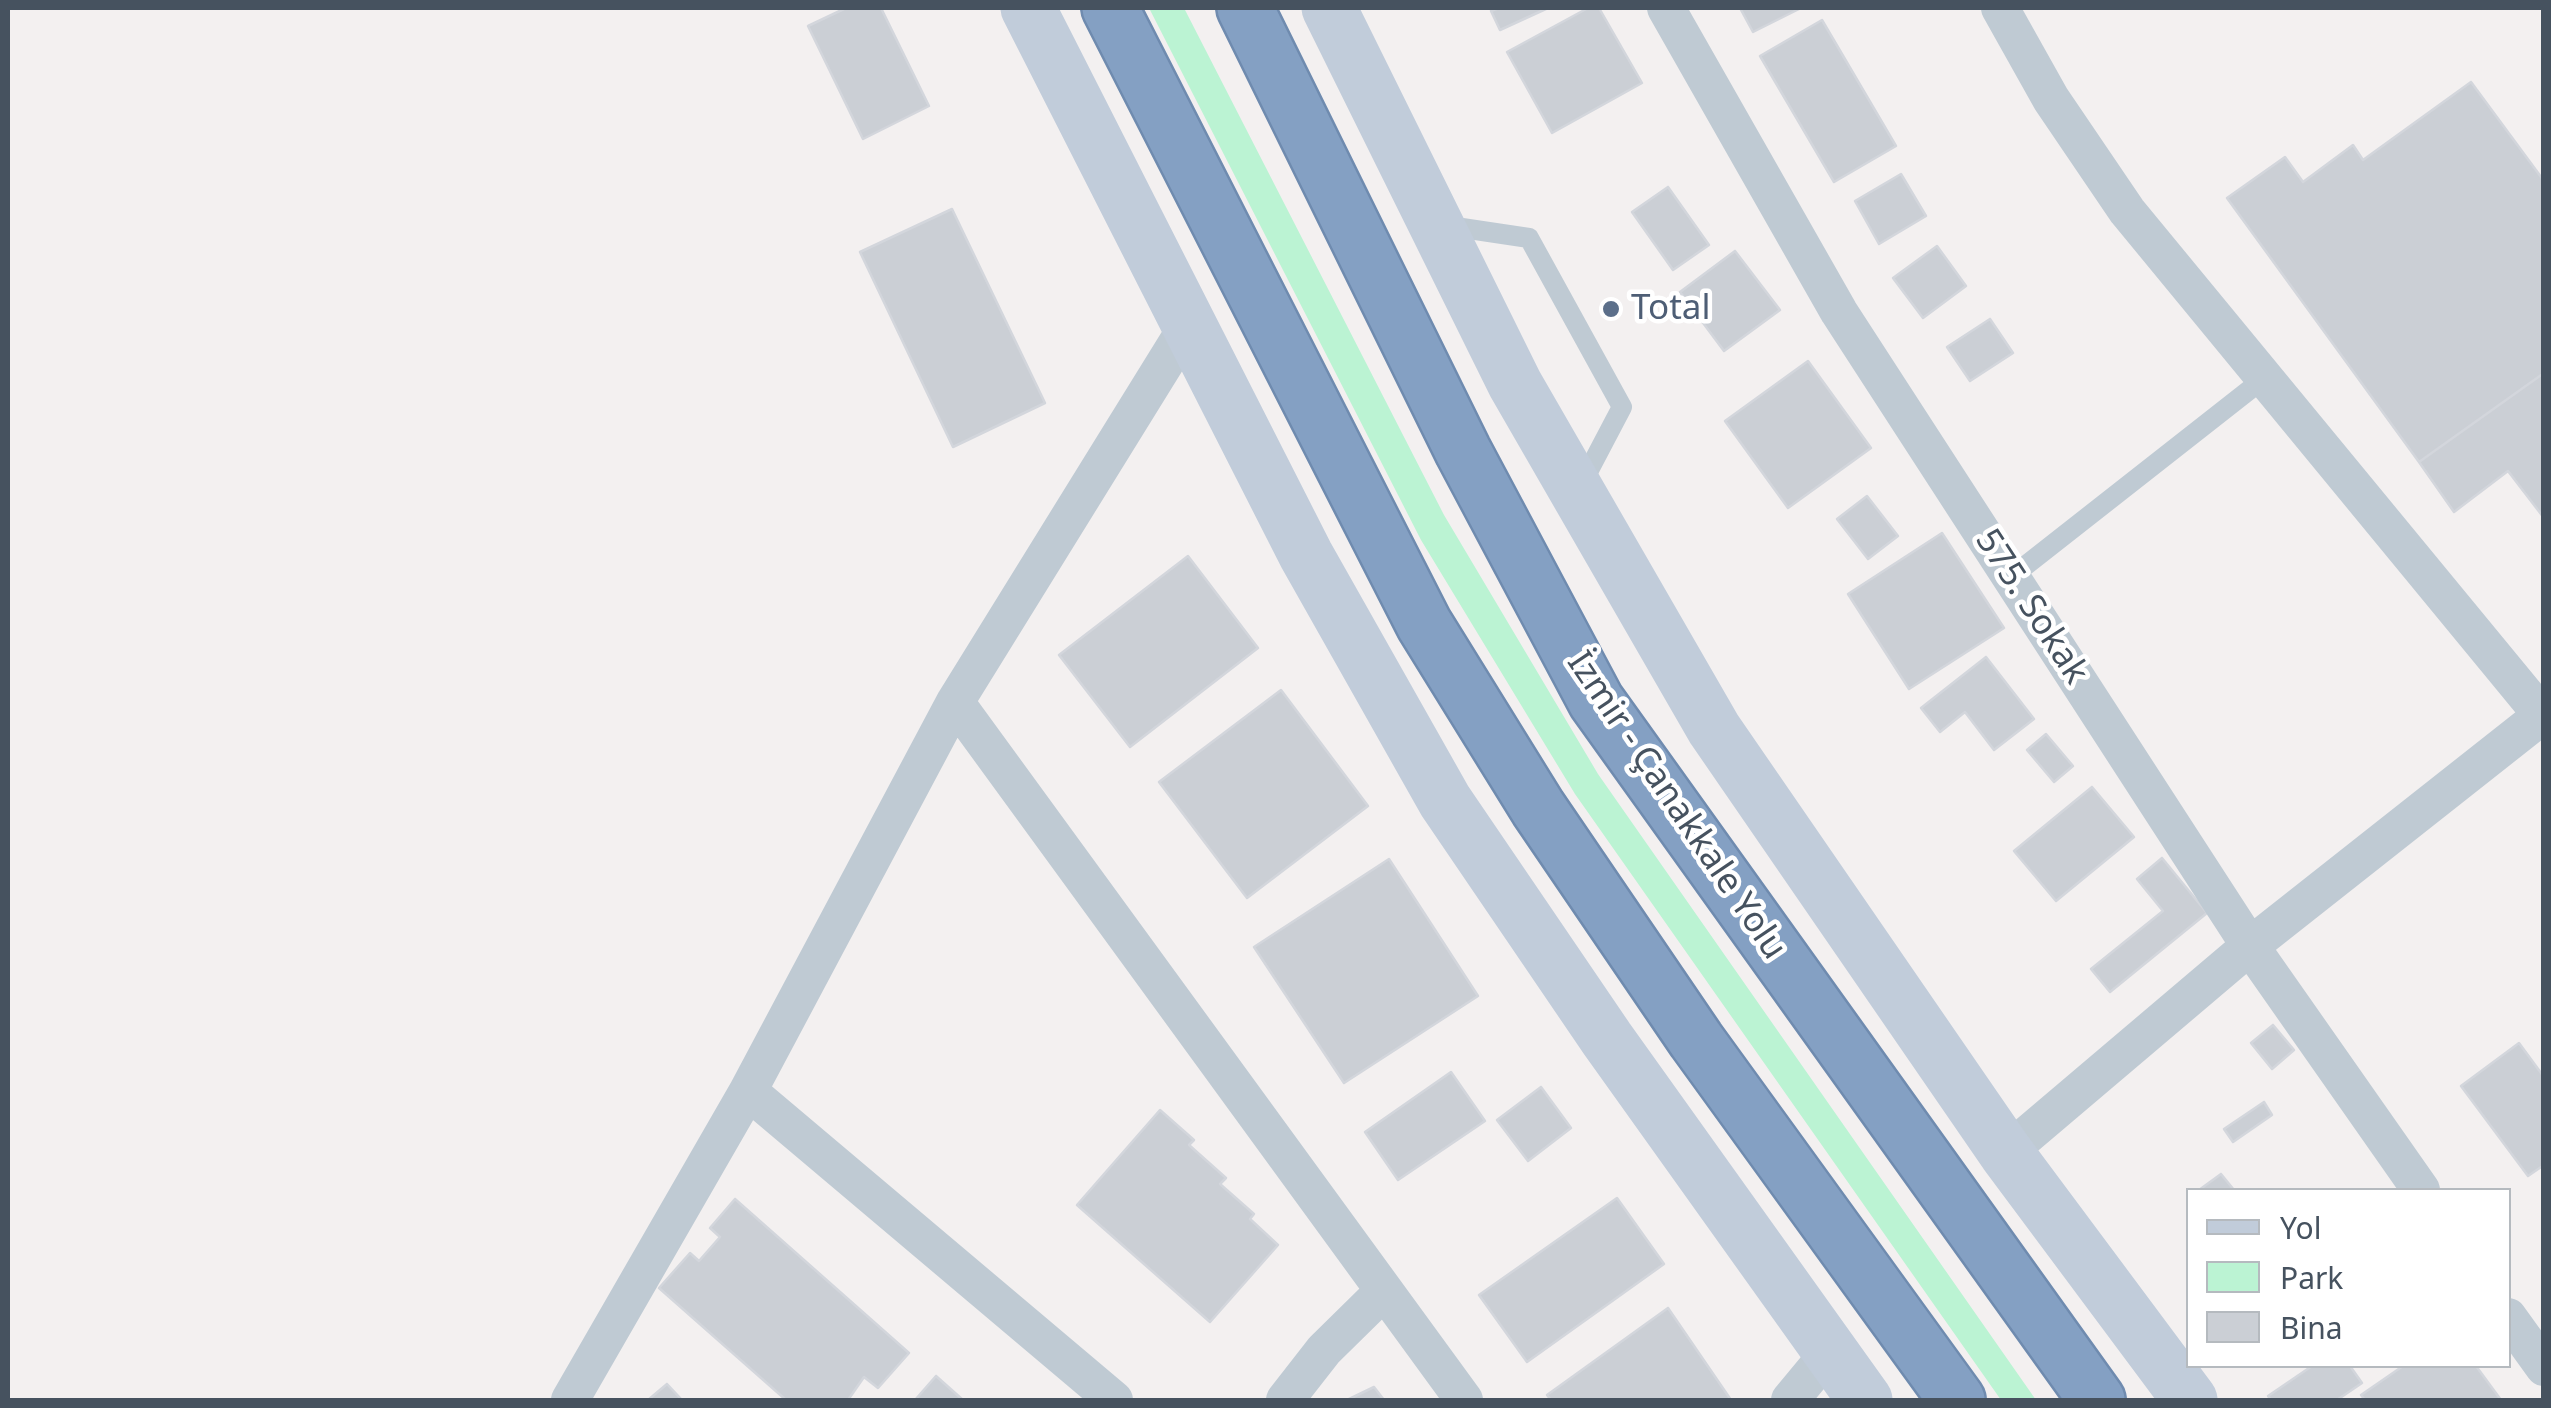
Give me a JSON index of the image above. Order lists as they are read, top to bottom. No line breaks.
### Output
{"streets":{"highway":["İzmir - Çanakkale Yolu"],"street":["575. Sokak"]},"places":["Total"],"legend":["Yol","Park","Bina"]}
